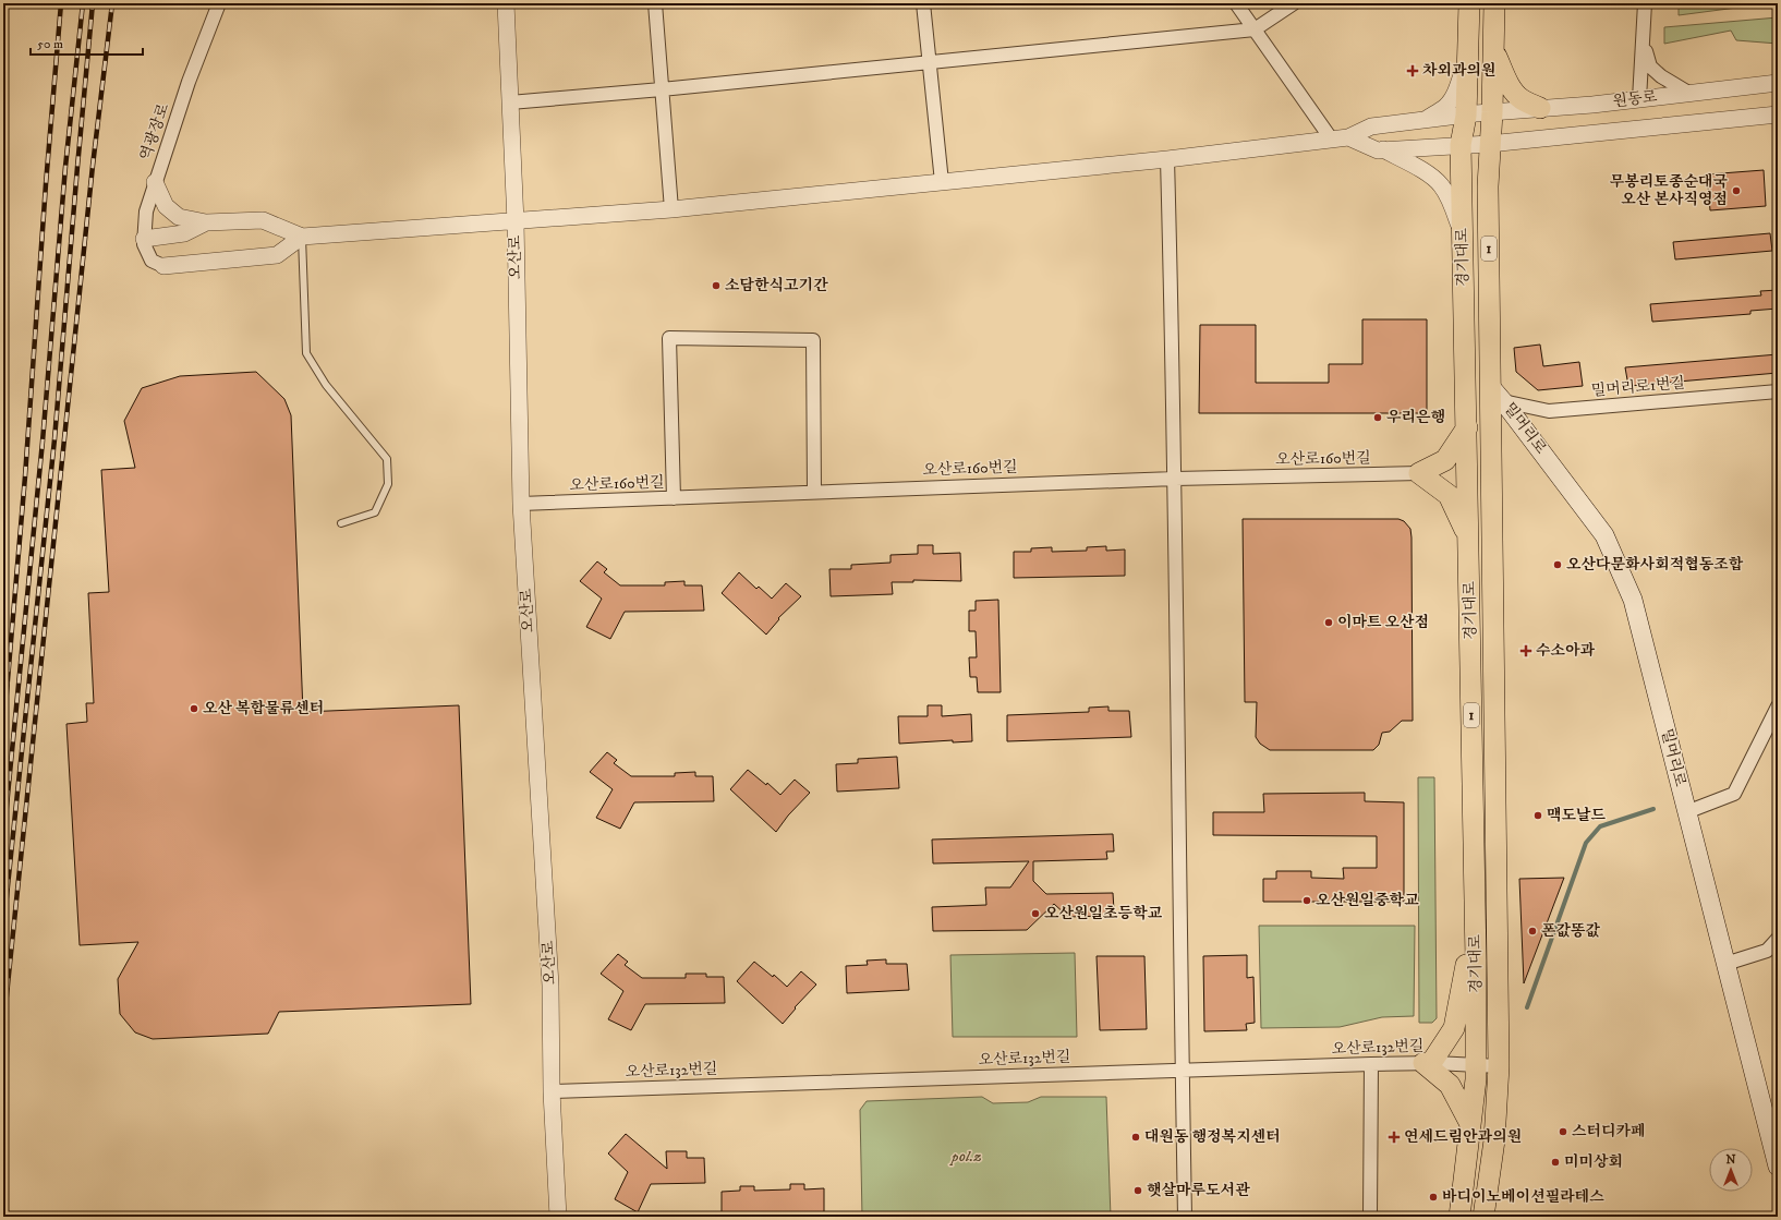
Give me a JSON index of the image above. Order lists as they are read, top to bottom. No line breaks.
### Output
{"streets":{"main road":["1","경기대로","밀머리로"],"street":["원동로","역광장로","오산로","밀머리로1번길","오산로160번길","오산로132번길"]},"crossings":[["원동로","경기대로"],["오산로","오산로160번길"],["오산로","오산로132번길"],["경기대로","밀머리로"],["경기대로","오산로132번길"],["밀머리로1번길","밀머리로"]],"parks":["p0l.z"],"places":{"health":["차외과의원","수소아과","연세드림안과의원"],"other":["무봉리토종순대국 오산 본사직영점","소담한식고기간","우리은행","오산다문화사회적협동조합","이마트 오산점","오산 복합물류센터","맥도날드","오산원일중학교","오산원일초등학교","폰값똥값","스터디카페","대원동 행정복지센터","미미상회","햇살마루도서관","바디이노베이션필라테스"]},"scale_bar":"50 m","north":"top"}
